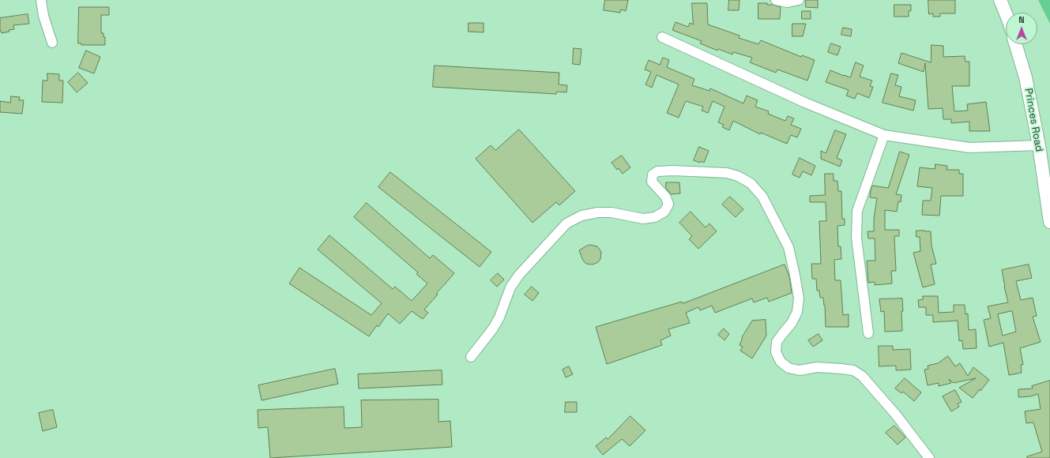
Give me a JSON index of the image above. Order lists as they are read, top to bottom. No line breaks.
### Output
{"streets":{"main road":["Princes Road"]},"north":"top"}
